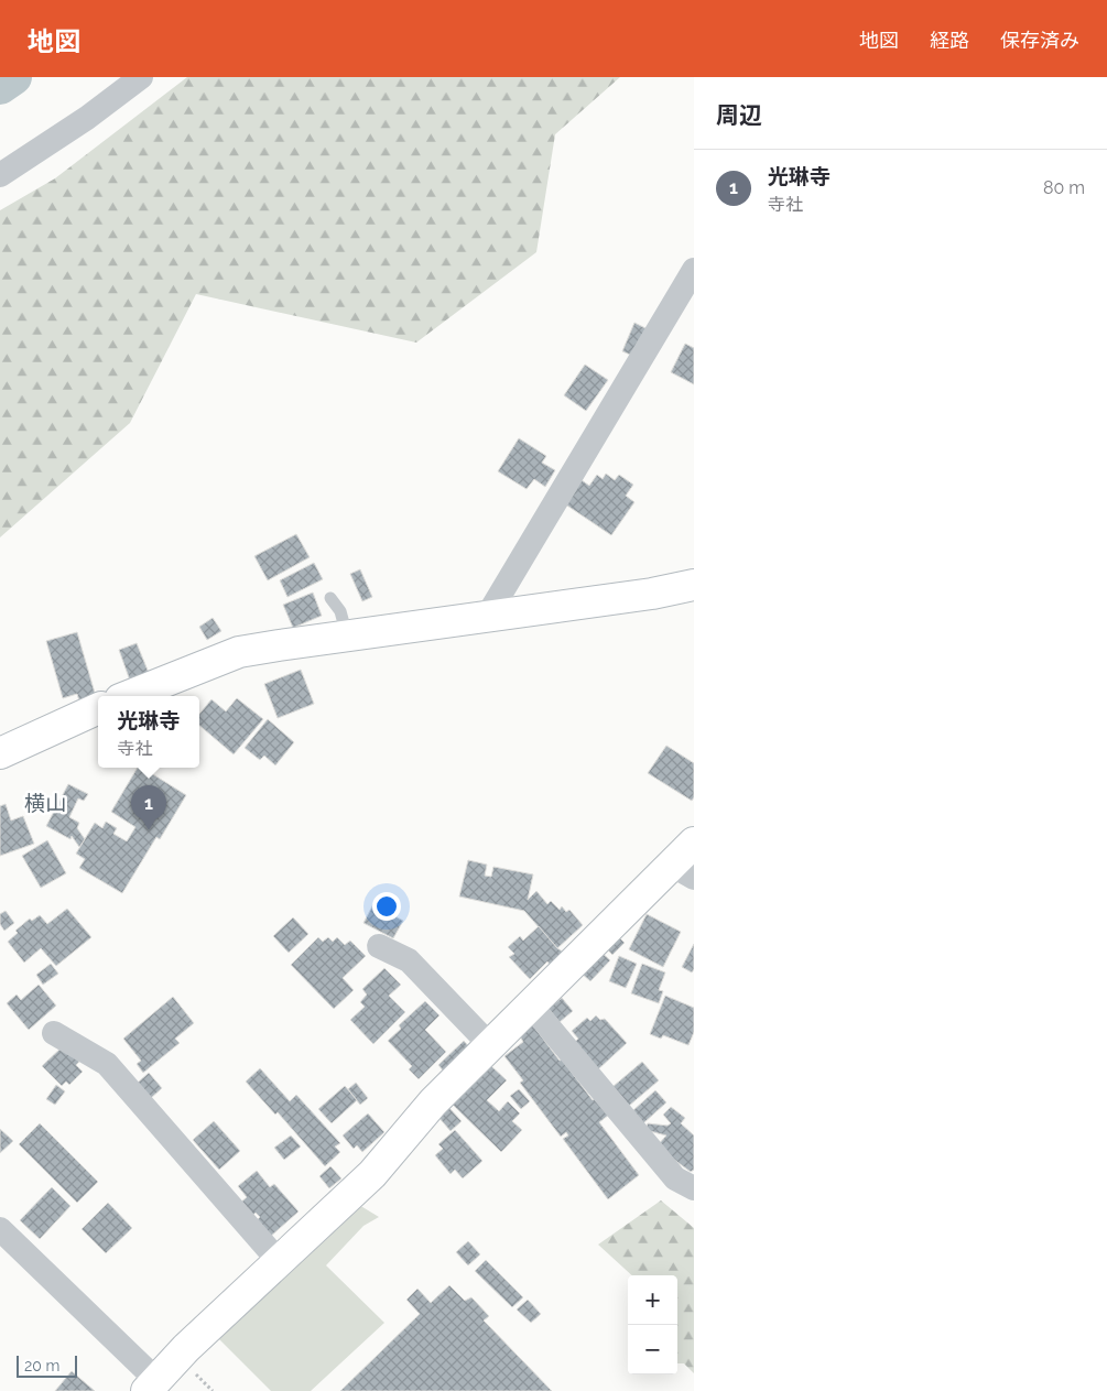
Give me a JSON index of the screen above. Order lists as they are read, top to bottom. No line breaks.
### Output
{"districts":["横山"],"scale_bar":"20 m","page":{"header":"地図","nav":["地図","経路","保存済み"],"heading":"周辺","list":[{"mark":"1","name":"光琳寺","note":"寺社","value":"80 m"}],"popup":["光琳寺","寺社"],"pins":"1","map_buttons":["+","−"],"scale":"20 m"}}
